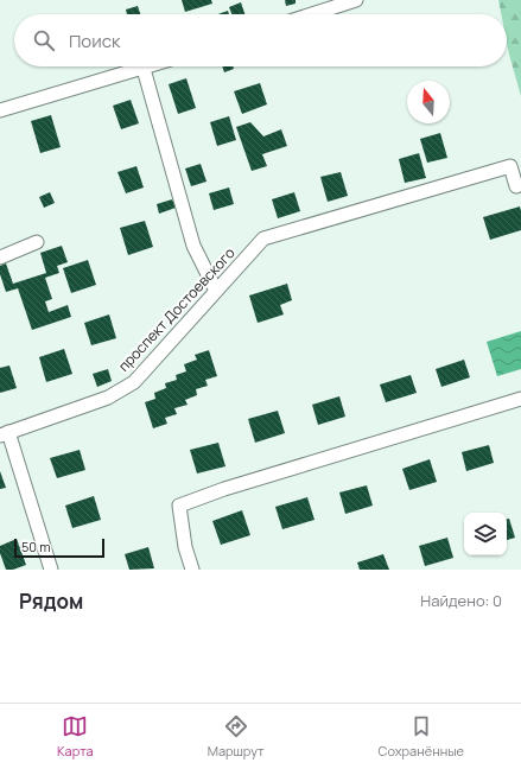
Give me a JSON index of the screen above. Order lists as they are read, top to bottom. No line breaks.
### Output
{"streets":{"street":["проспект Достоевского"]},"scale_bar":"50 m","north":"top","page":{"search":"Поиск","scale":"50 m","heading":["Рядом","Найдено: 0"],"nav":["Карта","Маршрут","Сохранённые"]}}
